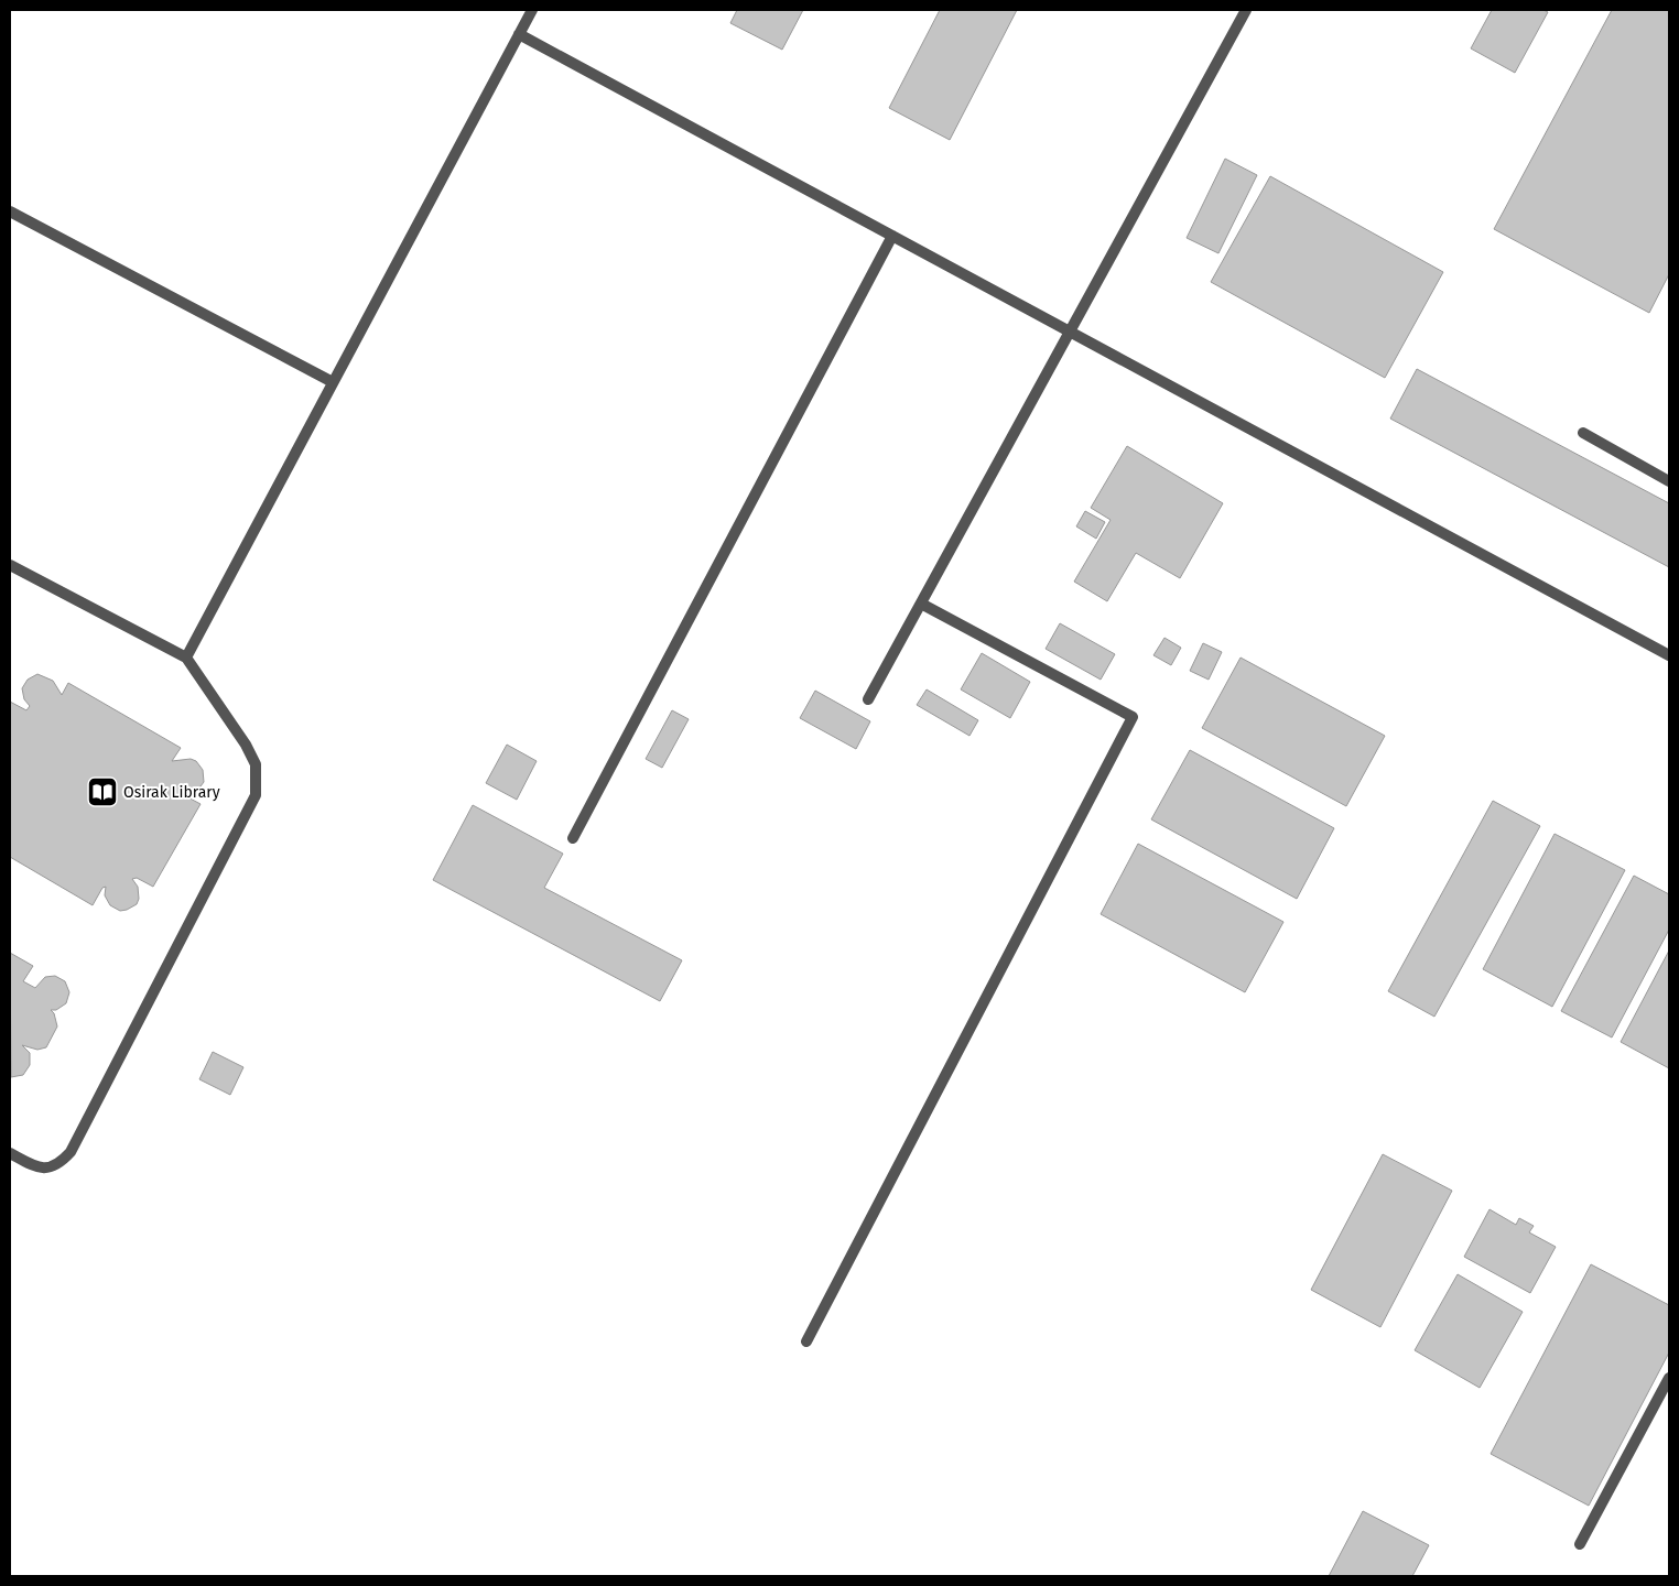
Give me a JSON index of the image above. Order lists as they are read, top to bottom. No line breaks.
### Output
{"places":{"library":["Osirak Library"]}}
